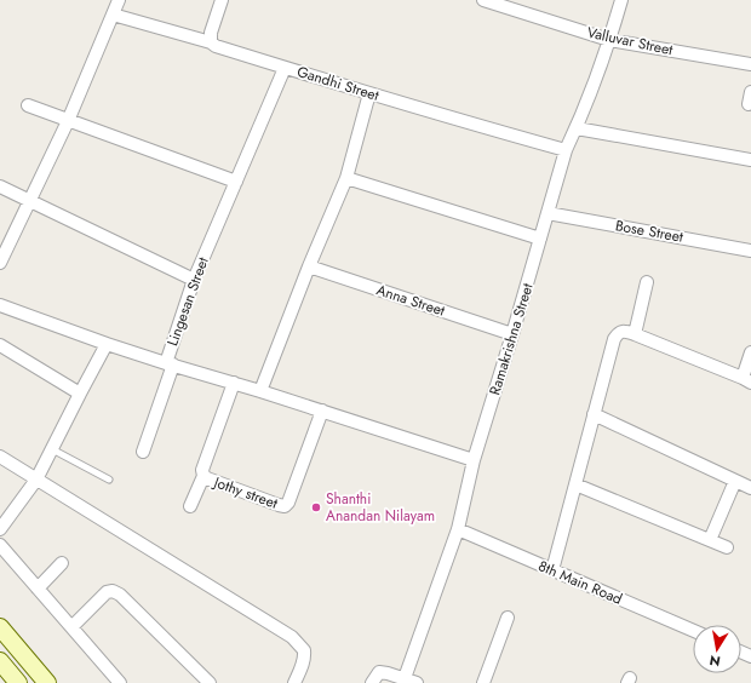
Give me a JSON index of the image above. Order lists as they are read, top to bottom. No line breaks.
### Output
{"streets":{"street":["Valluvar Street","Gandhi Street","Bose Street","Anna Street","Lingesan Street","Ramakrishna Street","Jothy street","8th Main Road"]},"crossings":[["Valluvar Street","Ramakrishna Street"],["Gandhi Street","Lingesan Street"],["Gandhi Street","Ramakrishna Street"],["Bose Street","Ramakrishna Street"],["Anna Street","Ramakrishna Street"],["Ramakrishna Street","8th Main Road"]],"places":["Shanthi Anandan Nilayam"],"north":"bottom"}
